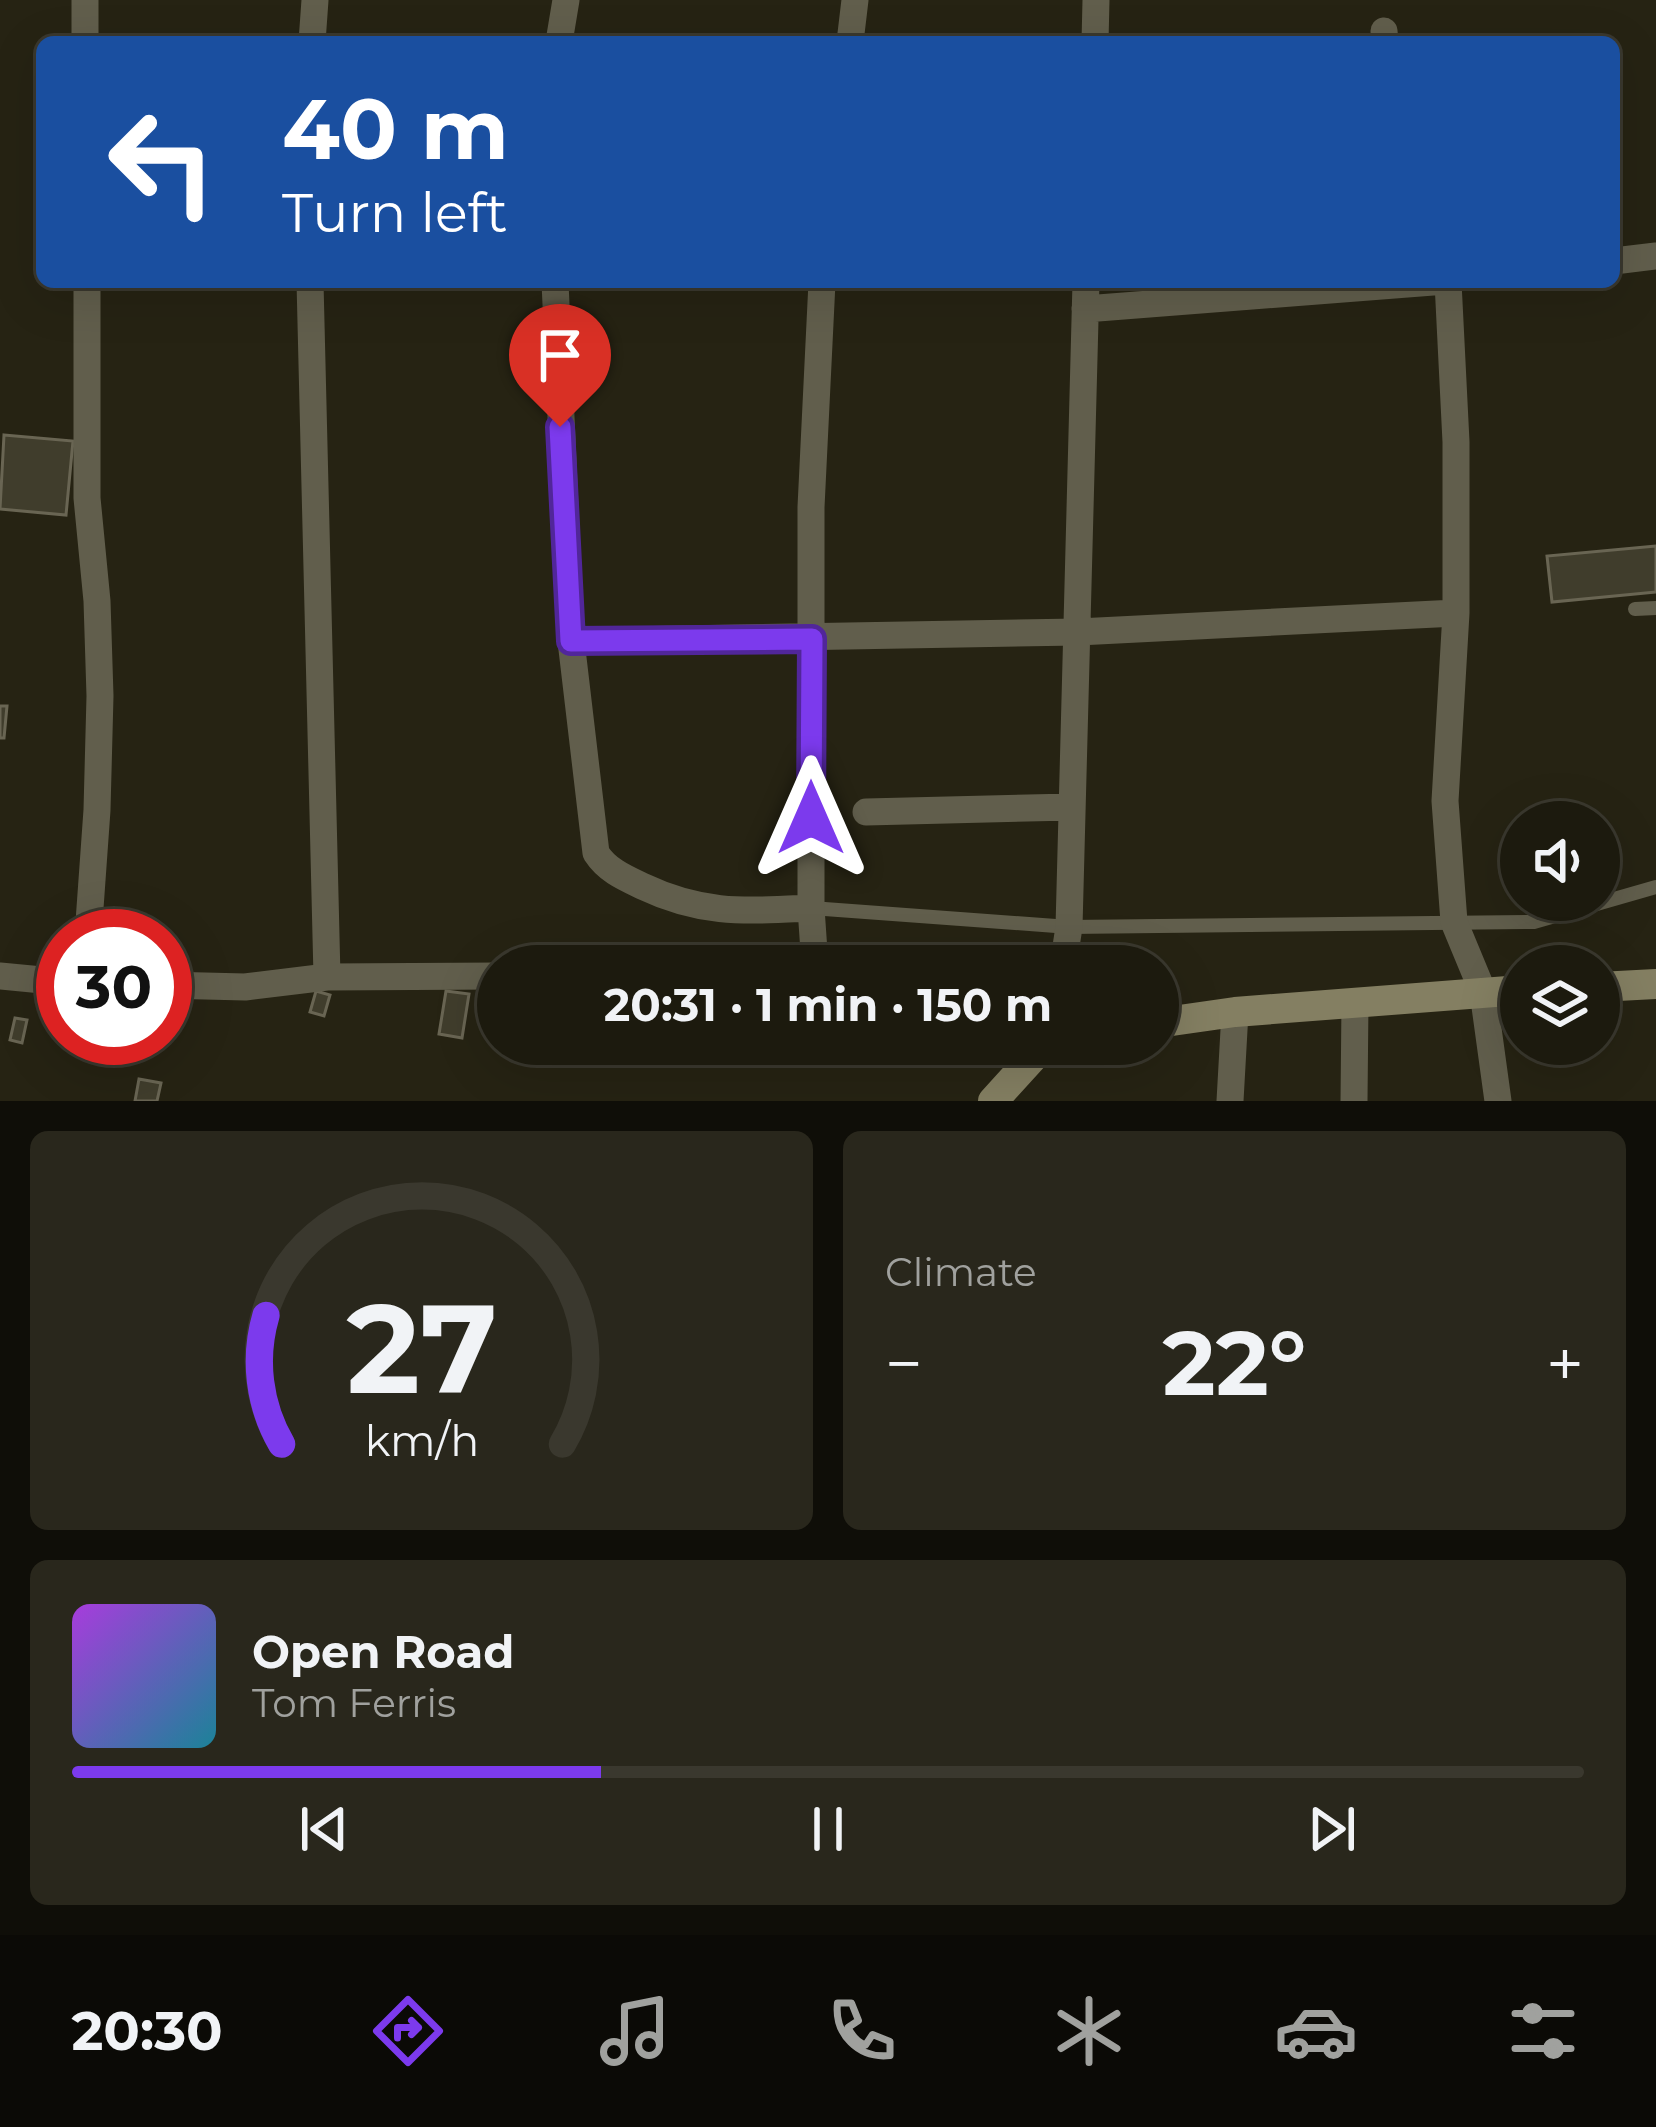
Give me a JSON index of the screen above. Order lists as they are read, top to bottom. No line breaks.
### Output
{"page":{"turn":["40 m","Turn left"],"limit":"30","trip":"20:31 · 1 min · 150 m","tile":"Climate","heat":["−","22°","+"],"song":["Open Road","Tom Ferris"],"tabs":"20:30","gauge":["27","km/h"]}}
